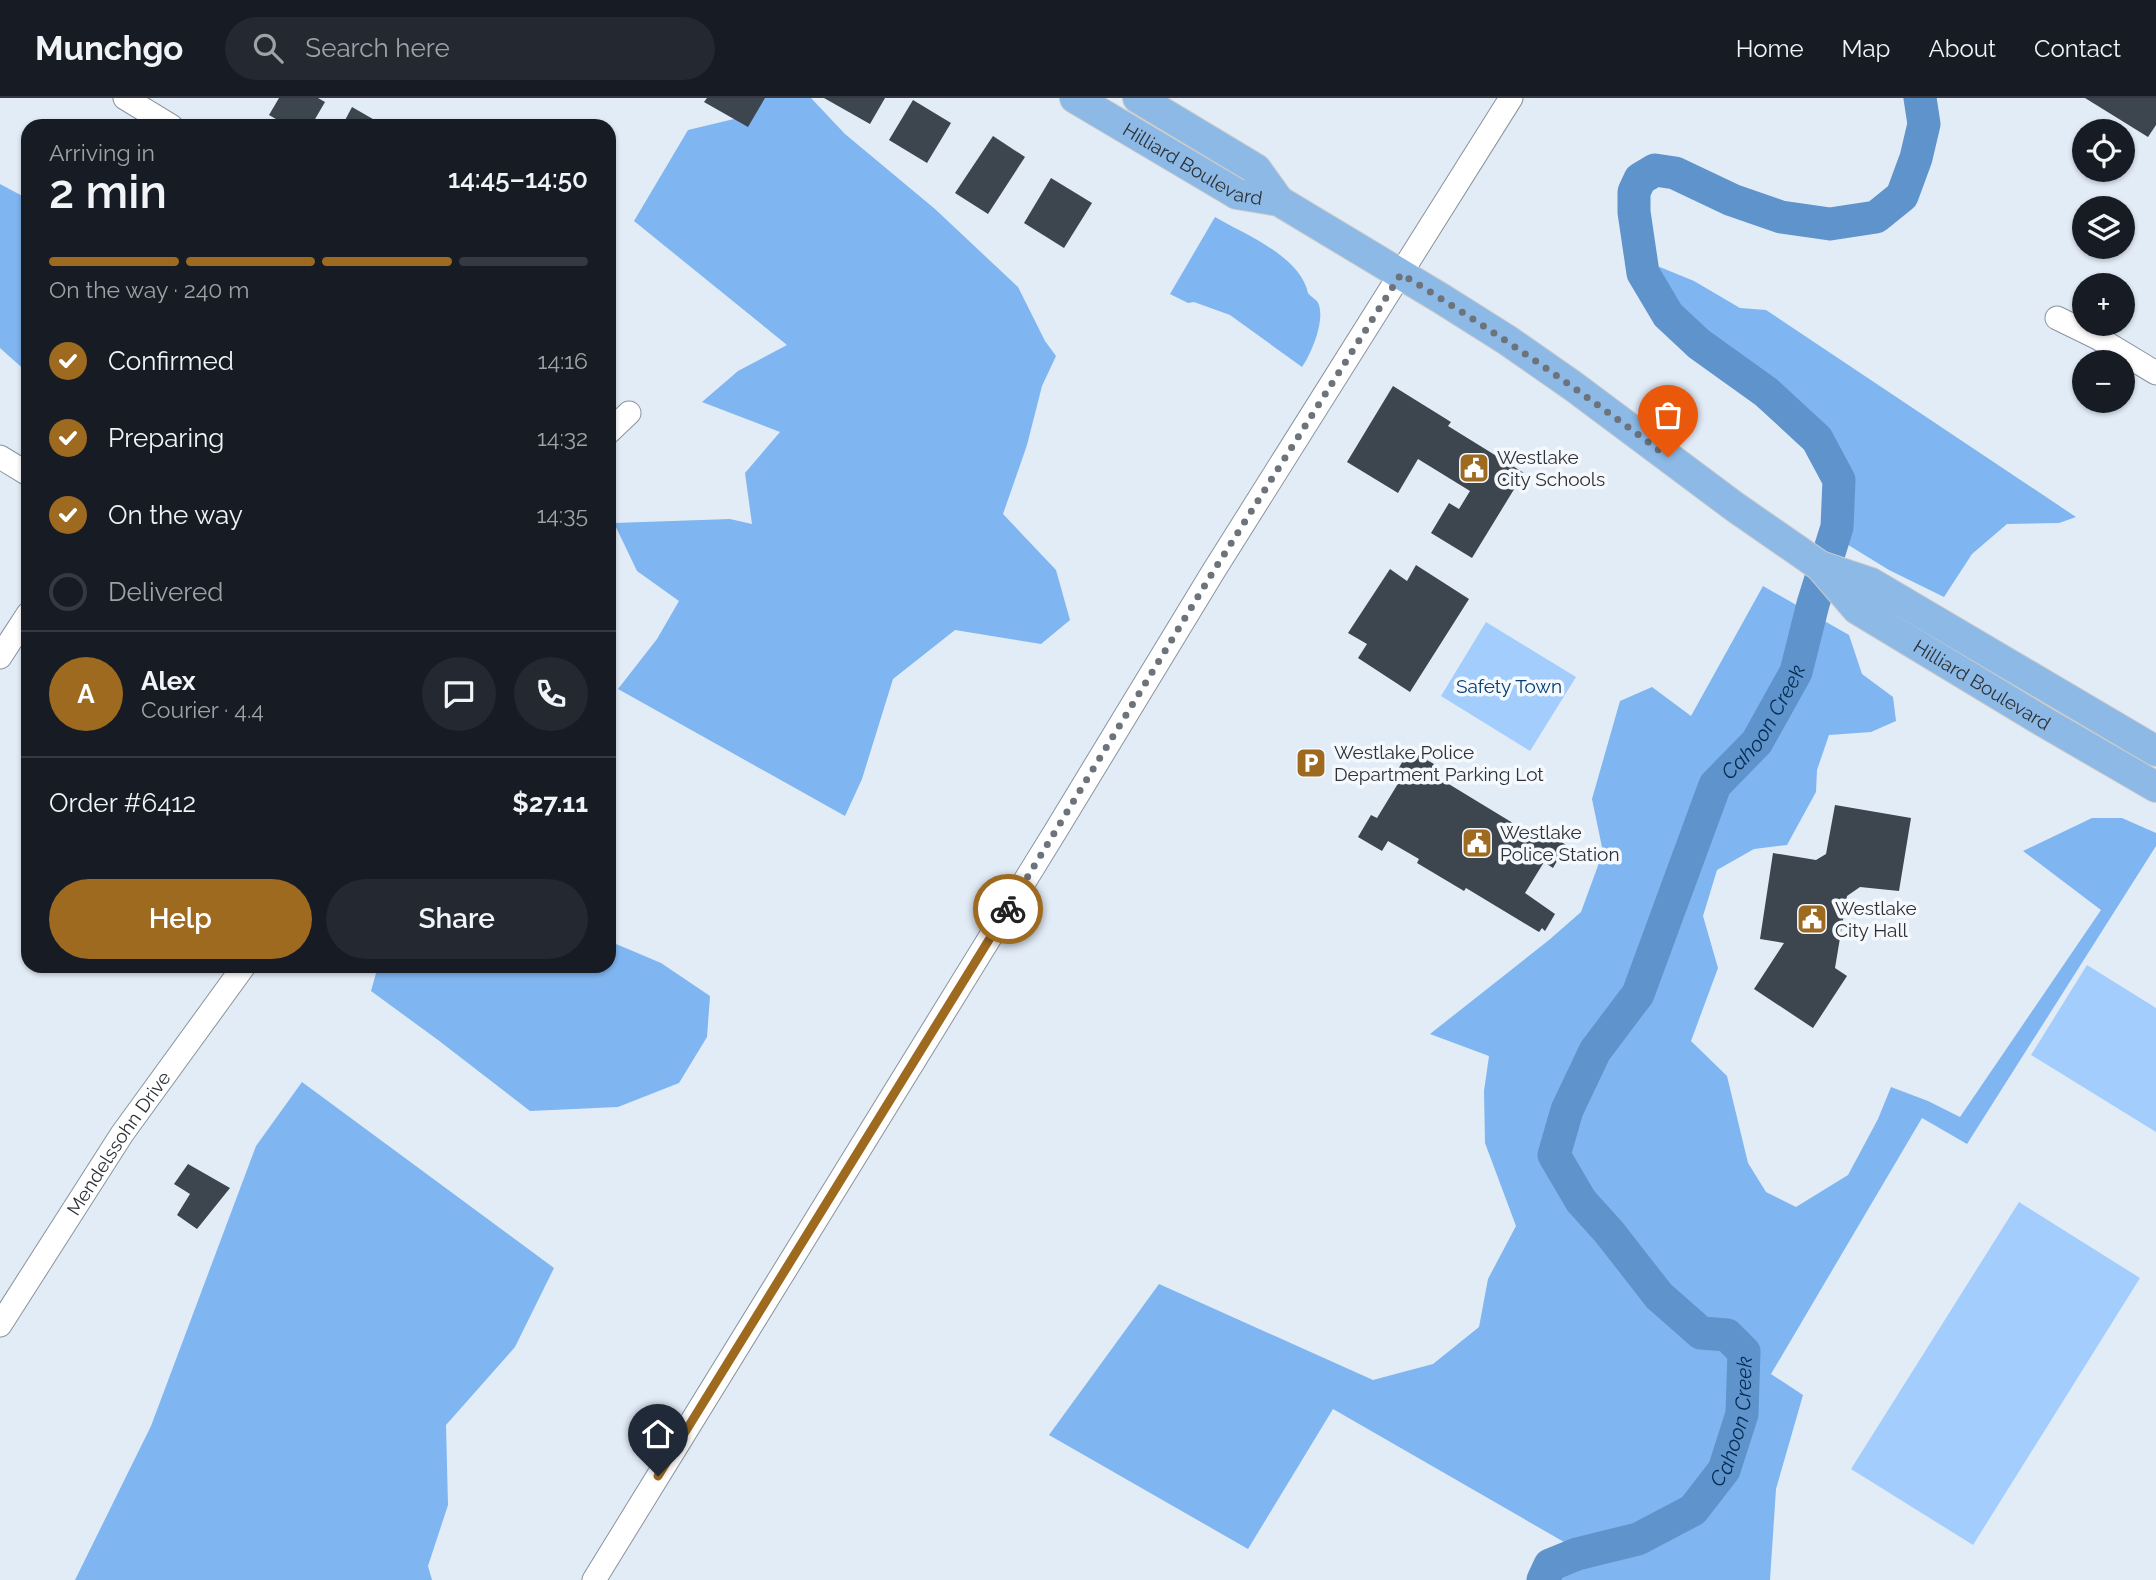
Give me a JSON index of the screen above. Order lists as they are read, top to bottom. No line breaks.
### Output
{"streets":{"main road":["Hilliard Boulevard"],"street":["Mendelssohn Drive"]},"water":["Cahoon Creek"],"parks":["Safety Town"],"places":{"public building":["Westlake City Schools","Westlake Police Station","Westlake City Hall"],"parking":["Westlake Police Department Parking Lot"]},"page":{"header":"Munchgo","search":"Search here","nav":["Home","Map","About","Contact"],"map_buttons":["+","−"],"heading":["2 min","Arriving in","14:45–14:50"],"panel":["Alex","Courier · 4.4","Order #6412","$27.11"],"bar":"On the way · 240 m","list":[["Confirmed","14:16"],["Preparing","14:32"],["On the way","14:35"],"Delivered"],"round":"A","buttons":["Help","Share"]}}
